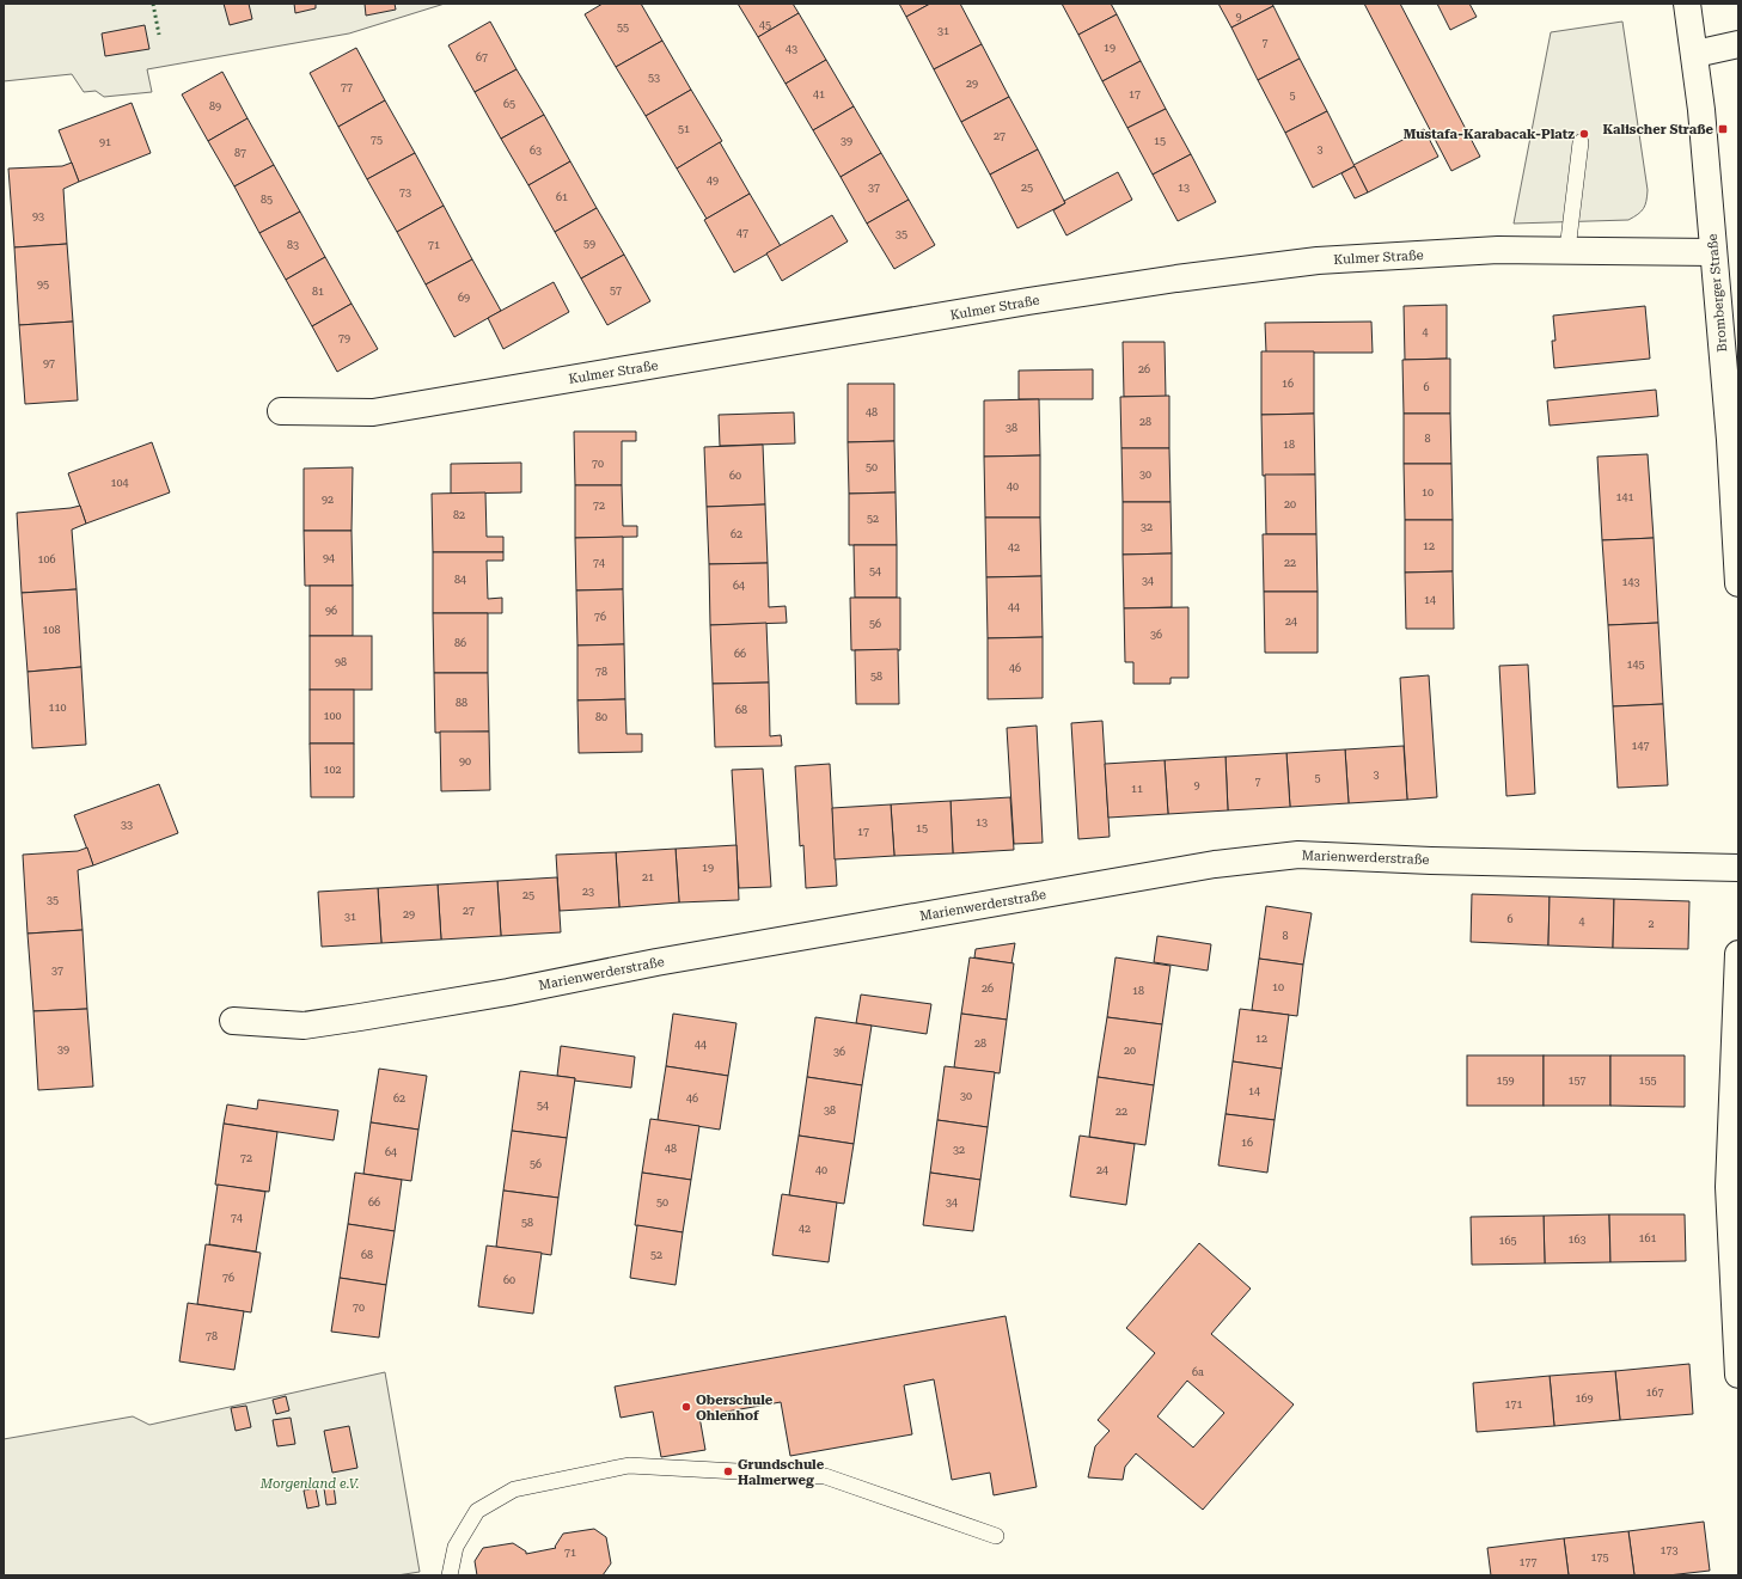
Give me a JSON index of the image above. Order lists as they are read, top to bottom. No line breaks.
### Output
{"streets":{"street":["Kulmer Straße","Bromberger Straße","Marienwerderstraße"]},"crossings":[["Kulmer Straße","Bromberger Straße"]],"parks":["Morgenland e.V."],"places":{"transit":["Kalischer Straße"],"other":["Mustafa-Karabacak-Platz","Oberschule Ohlenhof","Grundschule Halmerweg"]},"house_numbers":["9","45","55","31","7","19","43","67","53","29","77","41","17","5","65","89","51","27","75","39","15","91","3","63","87","49","37","25","13","73","61","85","93","47","35","59","83","71","95","57","81","69","4","79","97","26","16","6","48","28","38","8","18","70","50","30","60","104","40","10","141","92","20","72","82","52","32","62","12","42","94","106","74","22","54","84","34","143","64","14","44","96","76","24","56","108","36","86","66","98","145","46","78","58","88","110","68","100","80","147","90","102","3","5","7","9","11","13","33","15","17","19","21","23","25","35","27","29","31","6","4","2","8","37","10","26","18","12","28","44","39","20","36","159","157","155","14","30","62","46","54","38","22","16","48","32","64","72","56","40","24","66","50","34","74","58","42","161","163","165","68","52","76","60","70","78","6a","167","169","171","173","71","175","177"]}
